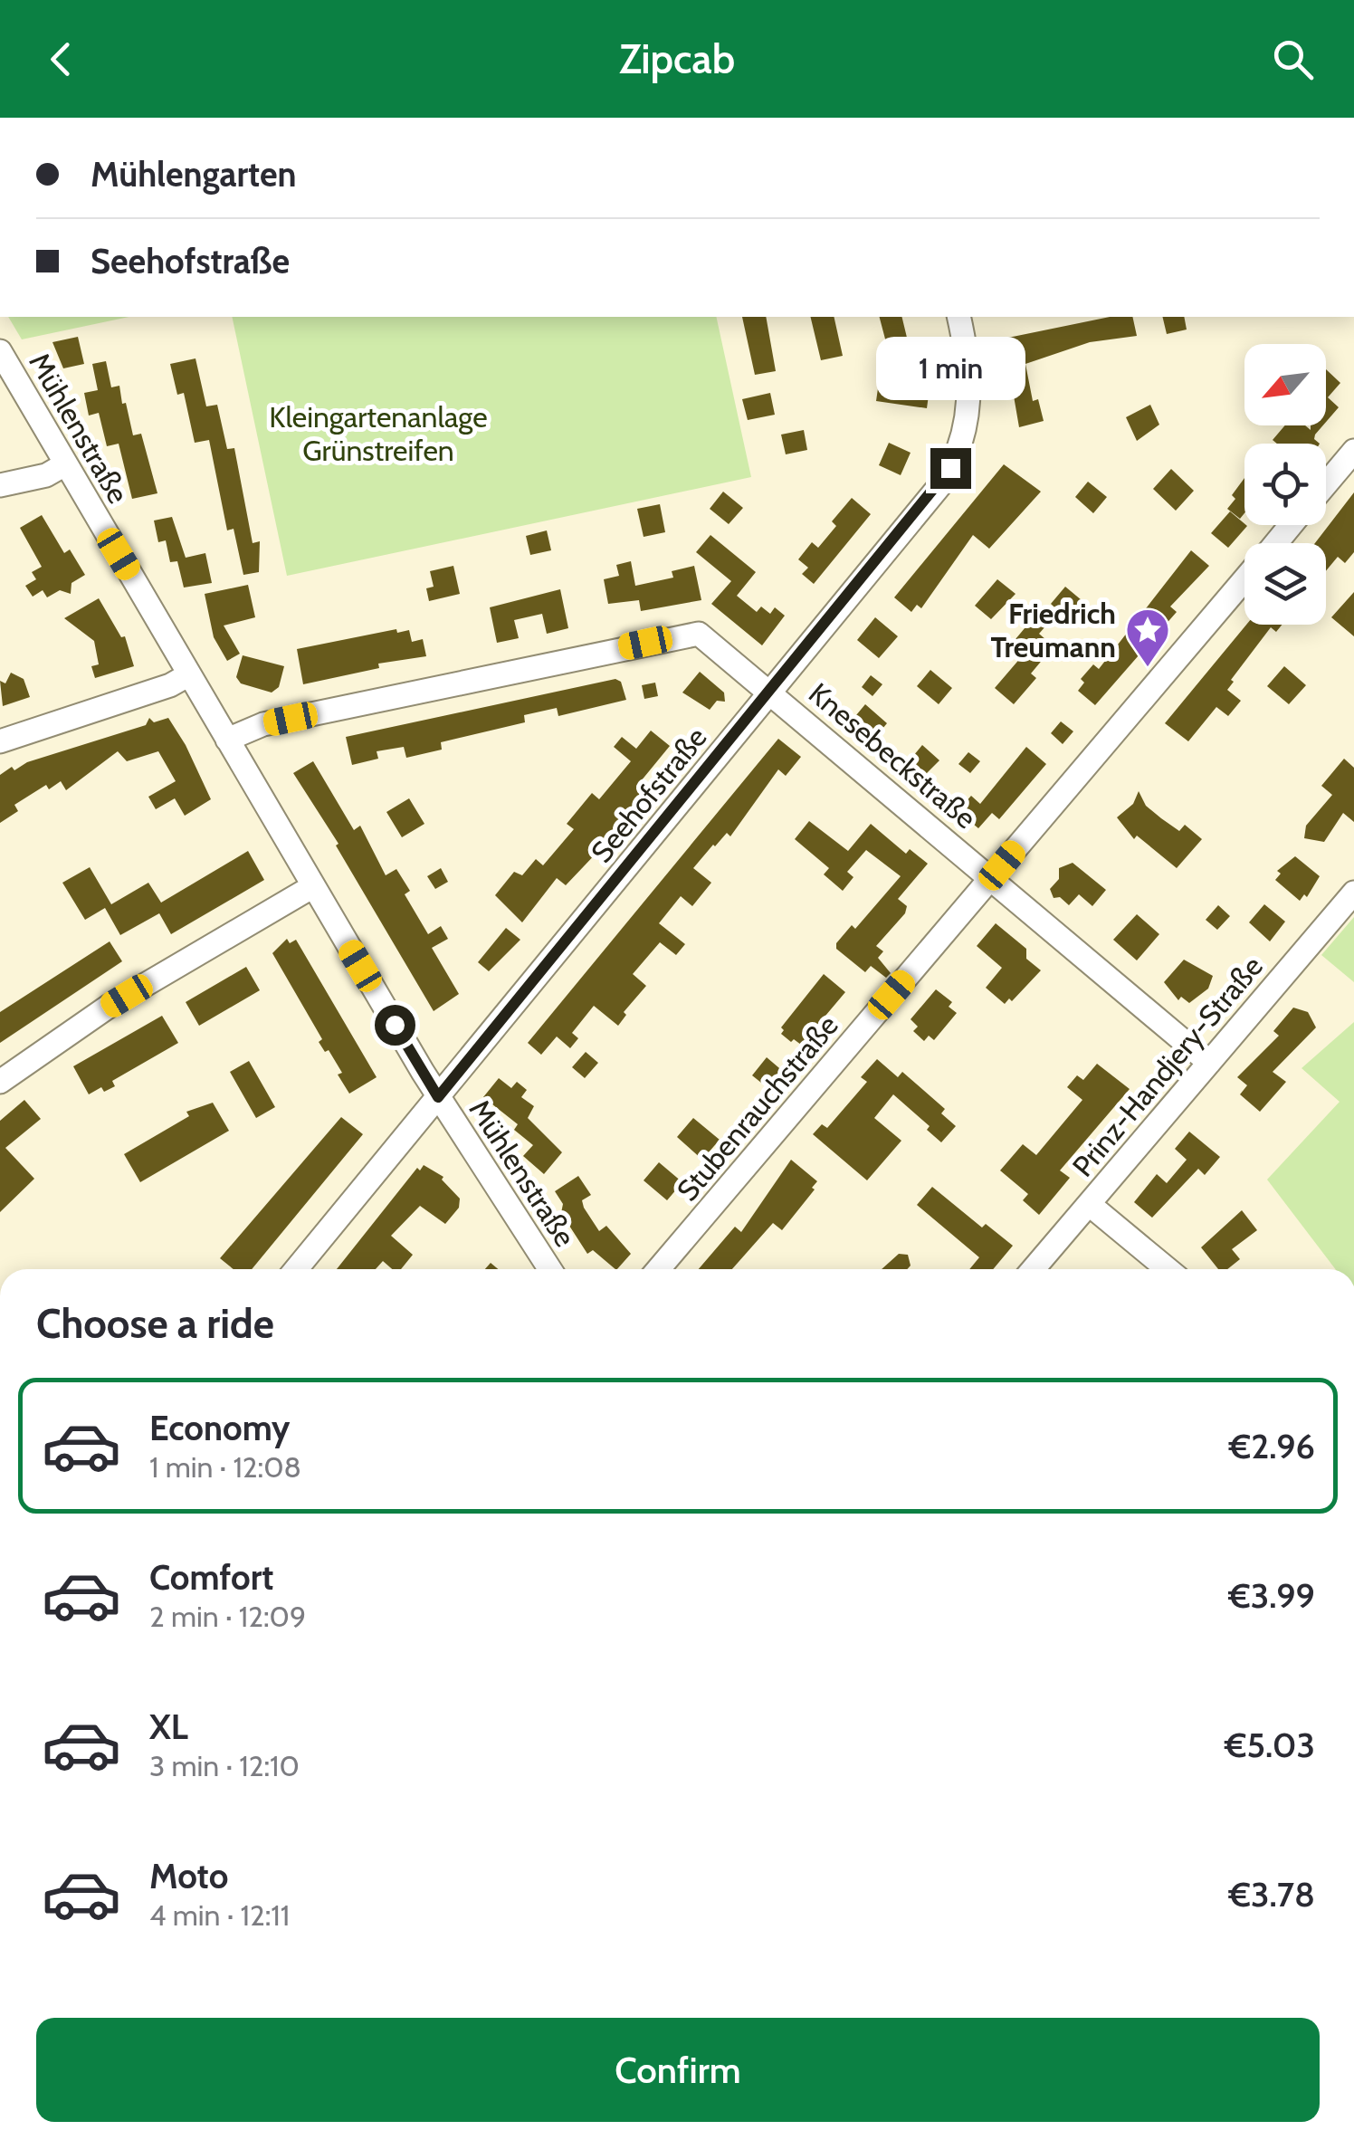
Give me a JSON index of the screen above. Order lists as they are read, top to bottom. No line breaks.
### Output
{"streets":{"street":["Mühlenstraße","Knesebeckstraße","Seehofstraße","Prinz-Handjery-Straße","Stubenrauchstraße"]},"crossings":[["Mühlenstraße","Knesebeckstraße"],["Mühlenstraße","Seehofstraße"],["Knesebeckstraße","Seehofstraße"],["Knesebeckstraße","Prinz-Handjery-Straße"],["Knesebeckstraße","Stubenrauchstraße"]],"parks":["Kleingartenanlage Grünstreifen"],"places":{"place":["Friedrich Treumann"]},"north":"bottom left","page":{"header":"Zipcab","banner":["Mühlengarten","Seehofstraße"],"bubble":"1 min","heading":"Choose a ride","list":[{"name":"Economy","note":"1 min · 12:08","value":"€2.96"},{"name":"Comfort","note":"2 min · 12:09","value":"€3.99"},{"name":"XL","note":"3 min · 12:10","value":"€5.03"},{"name":"Moto","note":"4 min · 12:11","value":"€3.78"}],"buttons":"Confirm"}}
